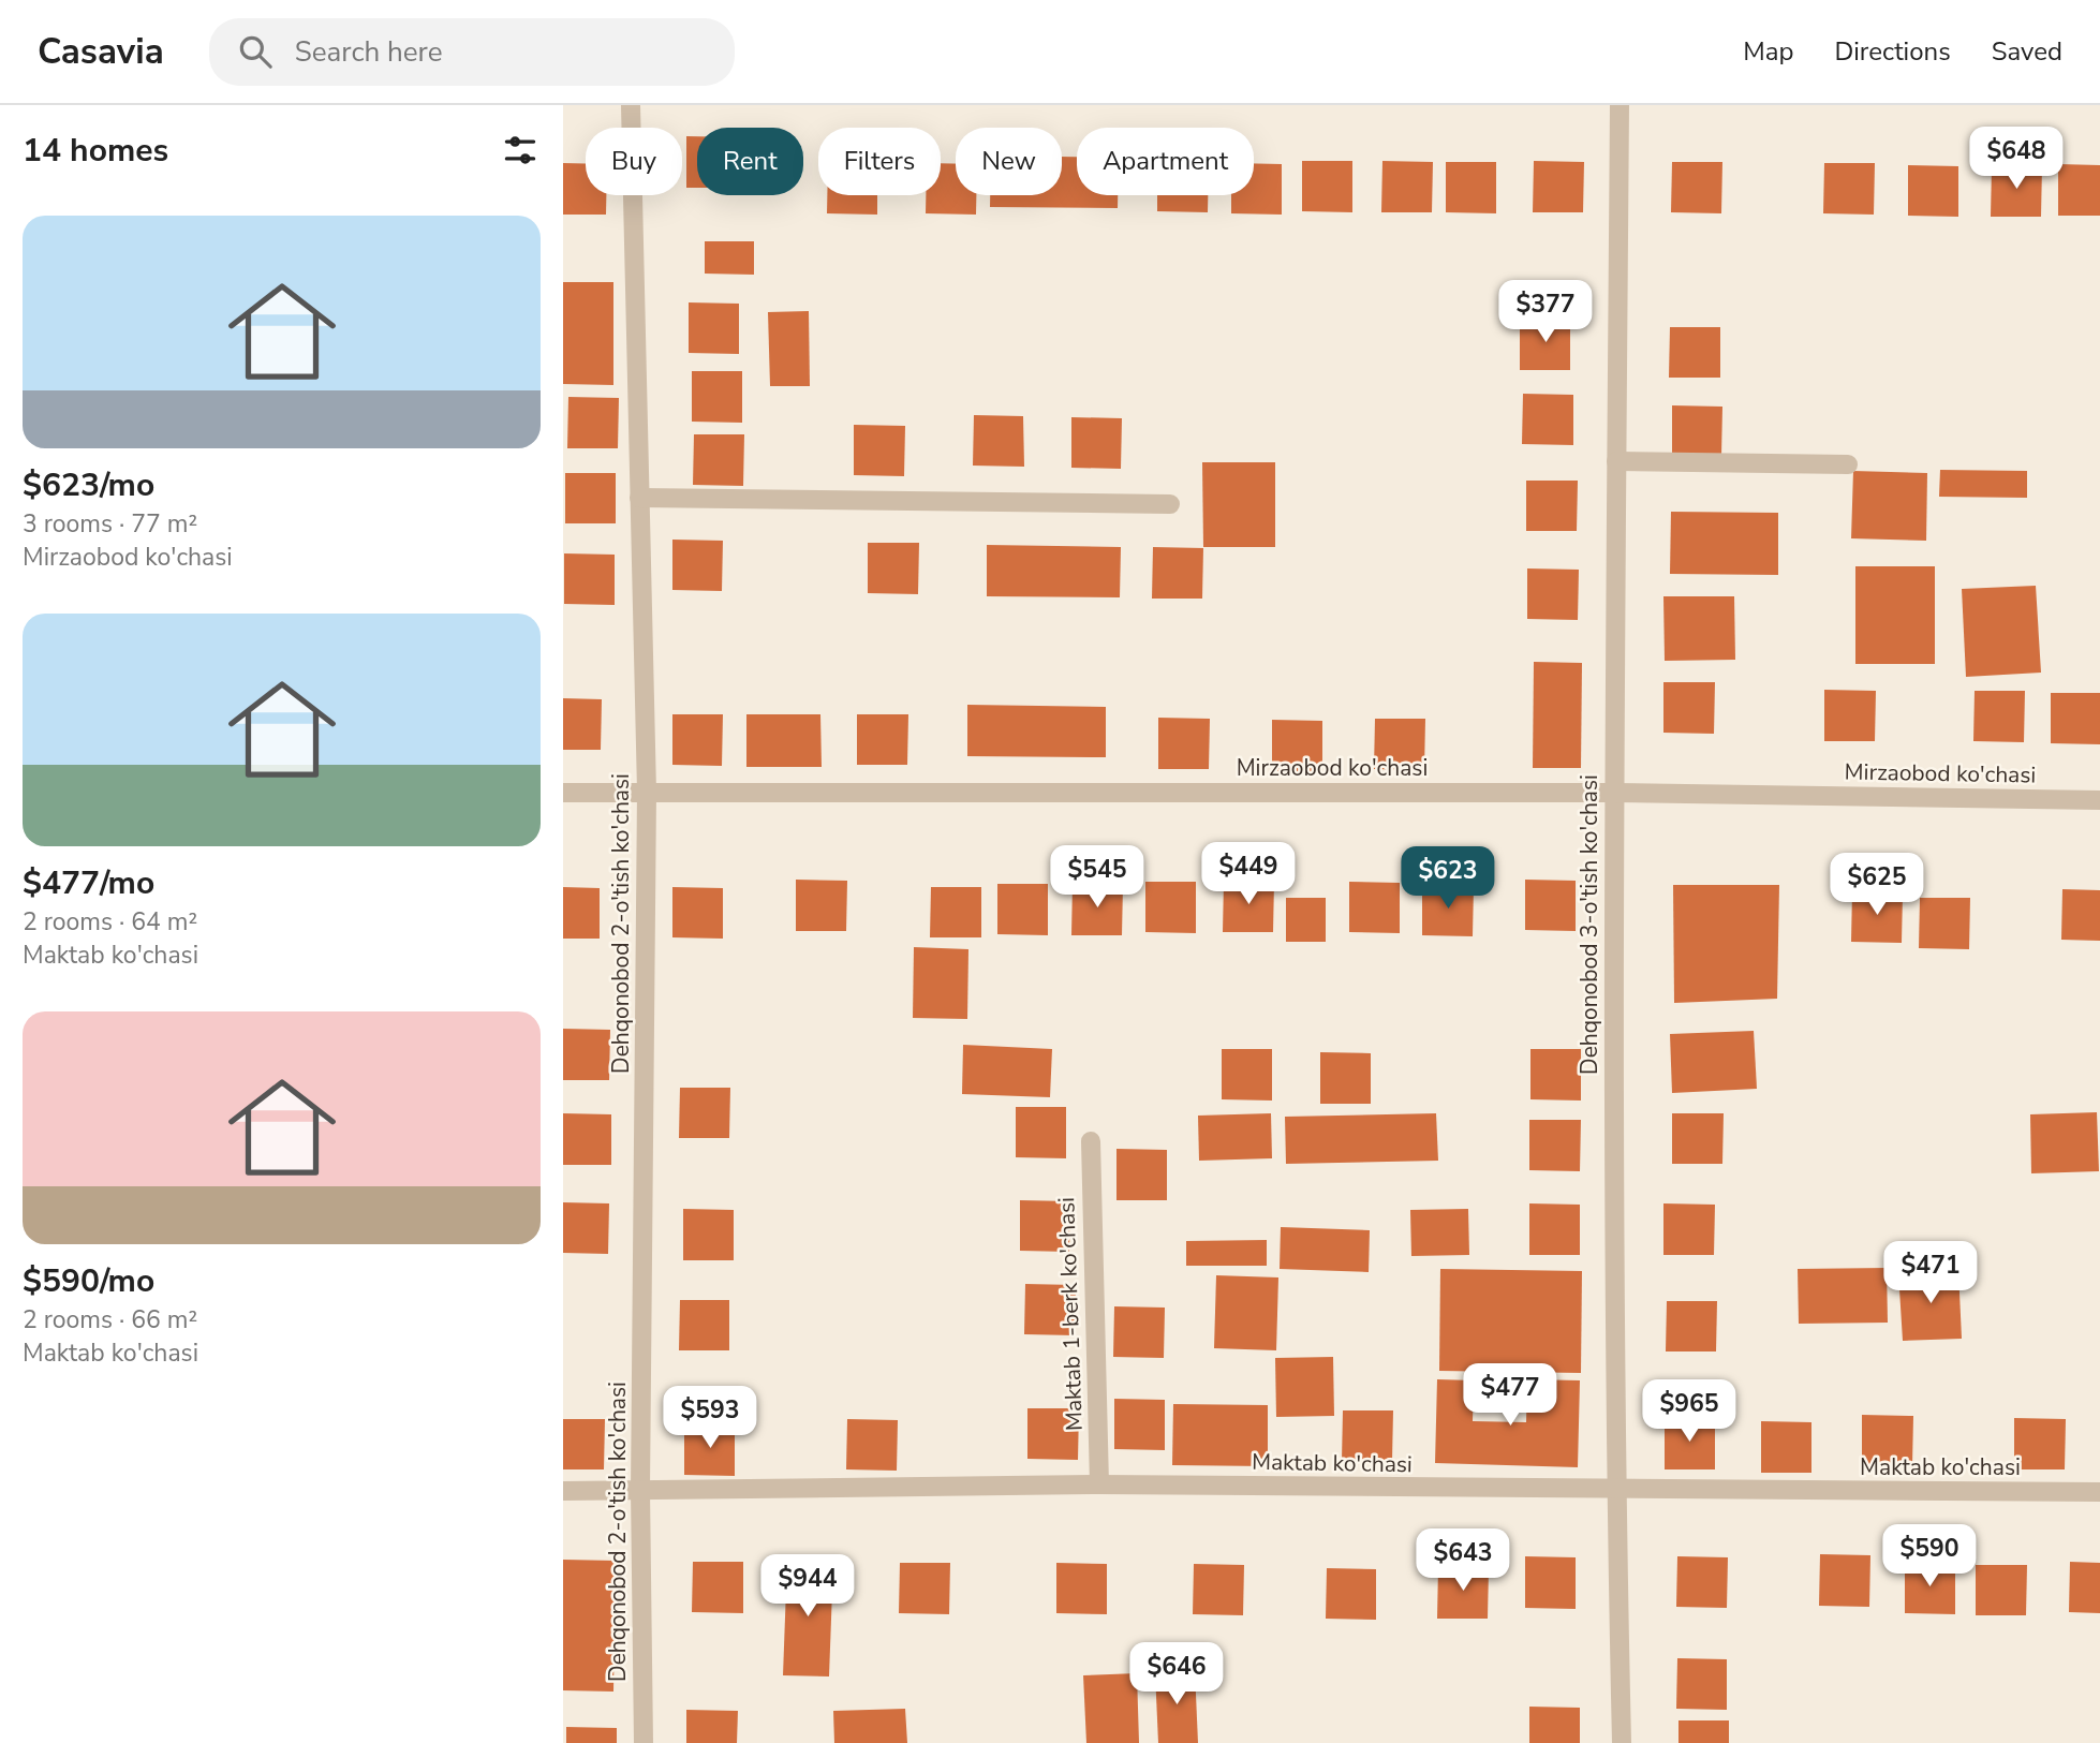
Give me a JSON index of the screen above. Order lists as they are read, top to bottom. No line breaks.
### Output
{"streets":{"street":["Mirzaobod ko'chasi","Dehqonobod 2-o'tish ko'chasi","Dehqonobod 3-o'tish ko'chasi","Maktab 1-berk ko'chasi","Maktab ko'chasi"]},"crossings":[["Mirzaobod ko'chasi","Dehqonobod 2-o'tish ko'chasi"],["Mirzaobod ko'chasi","Dehqonobod 3-o'tish ko'chasi"],["Dehqonobod 2-o'tish ko'chasi","Maktab ko'chasi"],["Dehqonobod 3-o'tish ko'chasi","Maktab ko'chasi"],["Maktab 1-berk ko'chasi","Maktab ko'chasi"]],"page":{"header":"Casavia","search":"Search here","nav":["Map","Directions","Saved"],"heading":"14 homes","price":["$648","$377","$449","$545","$623","$625","$471","$477","$965","$593","$590","$643","$944","$646"],"chip":["Buy","Rent","Filters","New","Apartment"],"list":[{"name":"$623/mo","note":"3 rooms · 77 m² · Mirzaobod ko'chasi"},{"name":"$477/mo","note":"2 rooms · 64 m² · Maktab ko'chasi"},{"name":"$590/mo","note":"2 rooms · 66 m² · Maktab ko'chasi"}]}}
